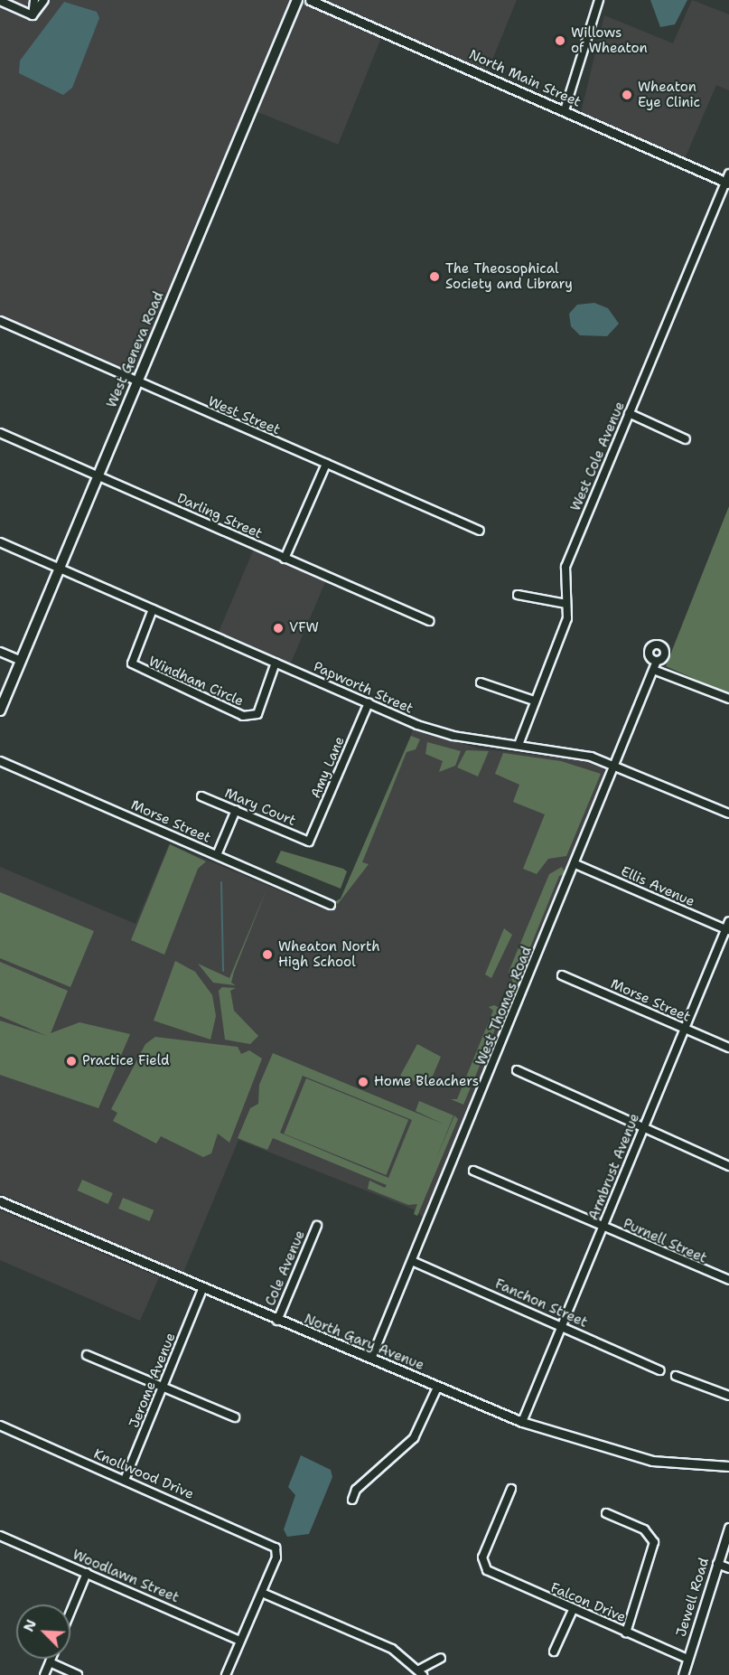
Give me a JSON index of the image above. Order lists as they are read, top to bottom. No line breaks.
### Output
{"streets":{"main road":["West Geneva Road"],"street":["North Main Street","West Street","West Cole Avenue","Darling Street","Windham Circle","Papworth Street","Amy Lane","Mary Court","Morse Street","Ellis Avenue","West Thomas Road","Armbrust Avenue","Purnell Street","Cole Avenue","Fanchon Street","North Gary Avenue","Jerome Avenue","Knollwood Drive","Woodlawn Street","Jewell Road","Falcon Drive"]},"crossings":[["North Main Street","West Cole Avenue"],["West Geneva Road","West Street"],["West Geneva Road","Darling Street"],["West Geneva Road","Papworth Street"],["West Cole Avenue","Papworth Street"],["Windham Circle","Papworth Street"],["Papworth Street","Amy Lane"],["Papworth Street","West Thomas Road"],["Amy Lane","Mary Court"],["Morse Street","Armbrust Avenue"],["Ellis Avenue","West Thomas Road"],["Ellis Avenue","Armbrust Avenue"],["West Thomas Road","Fanchon Street"],["West Thomas Road","North Gary Avenue"],["Armbrust Avenue","Purnell Street"],["Armbrust Avenue","Fanchon Street"],["Armbrust Avenue","North Gary Avenue"],["Cole Avenue","North Gary Avenue"],["North Gary Avenue","Jerome Avenue"],["Jerome Avenue","Knollwood Drive"],["Jewell Road","Falcon Drive"]],"places":["Willows of Wheaton","Wheaton Eye Clinic","The Theosophical Society and Library","VFW","Wheaton North High School","Practice Field","Home Bleachers"],"north":"top left"}
